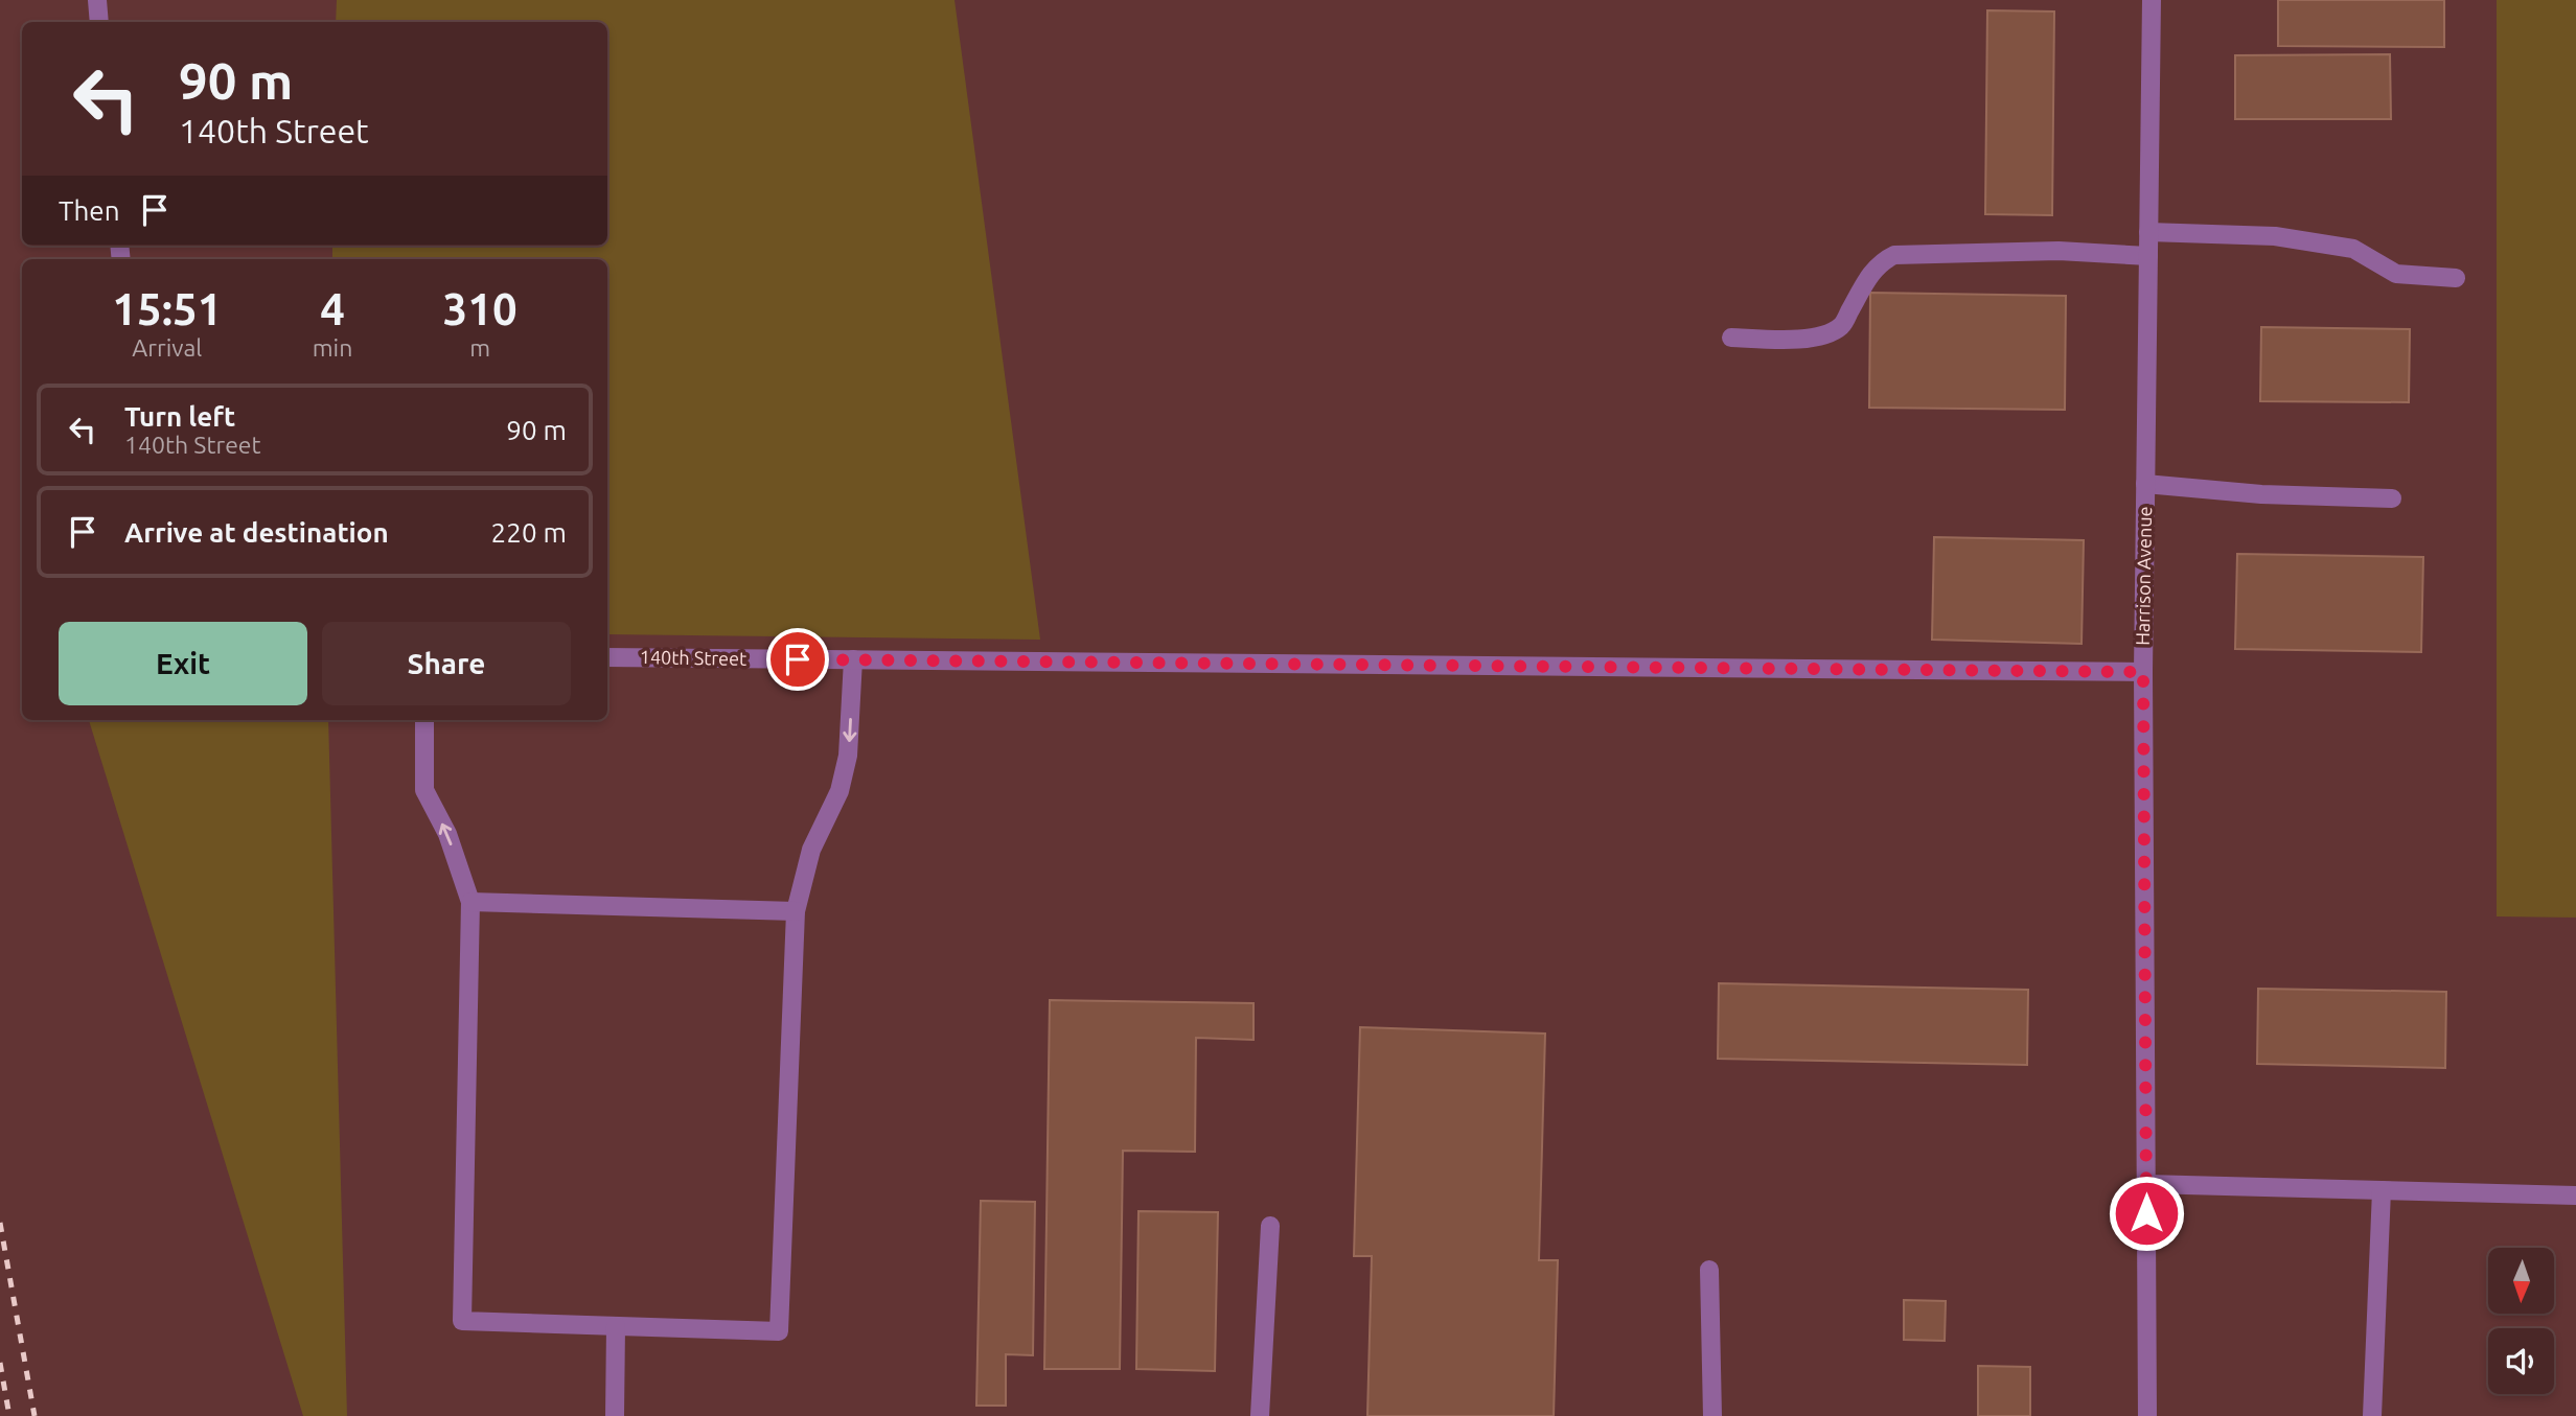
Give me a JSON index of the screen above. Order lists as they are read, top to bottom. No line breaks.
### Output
{"streets":{"street":["Harrison Avenue","140th Street"]},"crossings":[["Harrison Avenue","140th Street"]],"north":"bottom","page":{"turn":["90 m","140th Street"],"then":"Then","eta":["15:51","Arrival","4","min","310","m"],"list":[{"name":"Turn left","note":"140th Street","value":"90 m"},{"name":"Arrive at destination","value":"220 m"}],"buttons":["Exit","Share"]}}
